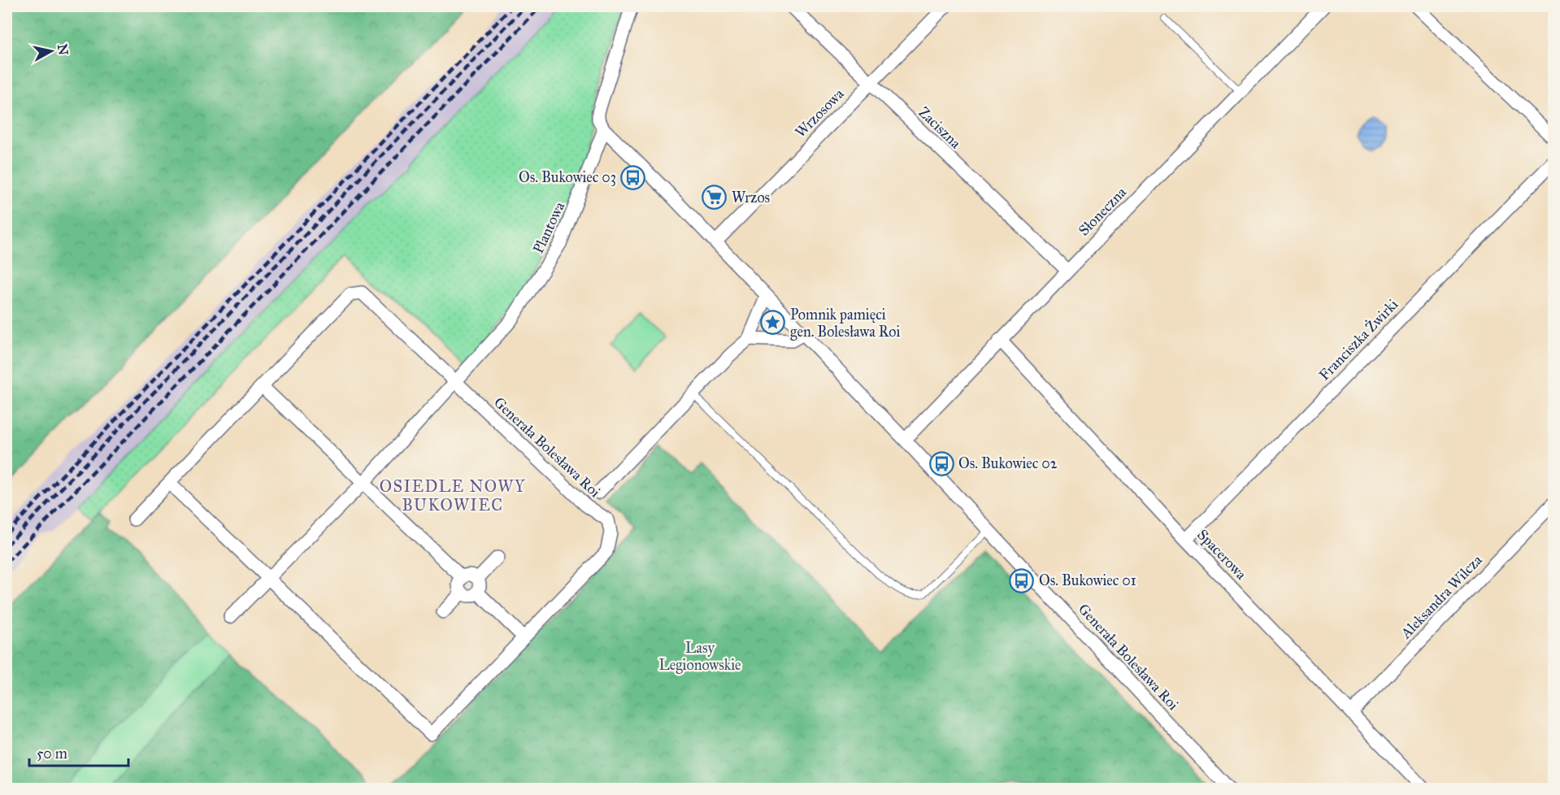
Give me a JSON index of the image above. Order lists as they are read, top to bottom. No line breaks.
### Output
{"streets":{"street":["Wrzosowa","Zaciszna","Słoneczna","Plantowa","Franciszka Żwirki","Generała Bolesława Roi","Spacerowa","Aleksandra Wilcza"]},"crossings":[["Wrzosowa","Zaciszna"],["Wrzosowa","Generała Bolesława Roi"],["Zaciszna","Słoneczna"],["Słoneczna","Generała Bolesława Roi"],["Słoneczna","Spacerowa"],["Plantowa","Generała Bolesława Roi"],["Franciszka Żwirki","Spacerowa"],["Spacerowa","Aleksandra Wilcza"]],"districts":["OSIEDLE NOWY BUKOWIEC"],"parks":["Lasy Legionowskie"],"places":{"bus stop":["Os. Bukowiec 03","Os. Bukowiec 02","Os. Bukowiec 01"],"supermarket":["Wrzos"],"place":["Pomnik pamięci gen. Bolesława Roi"]},"scale_bar":"50 m","north":"right"}
